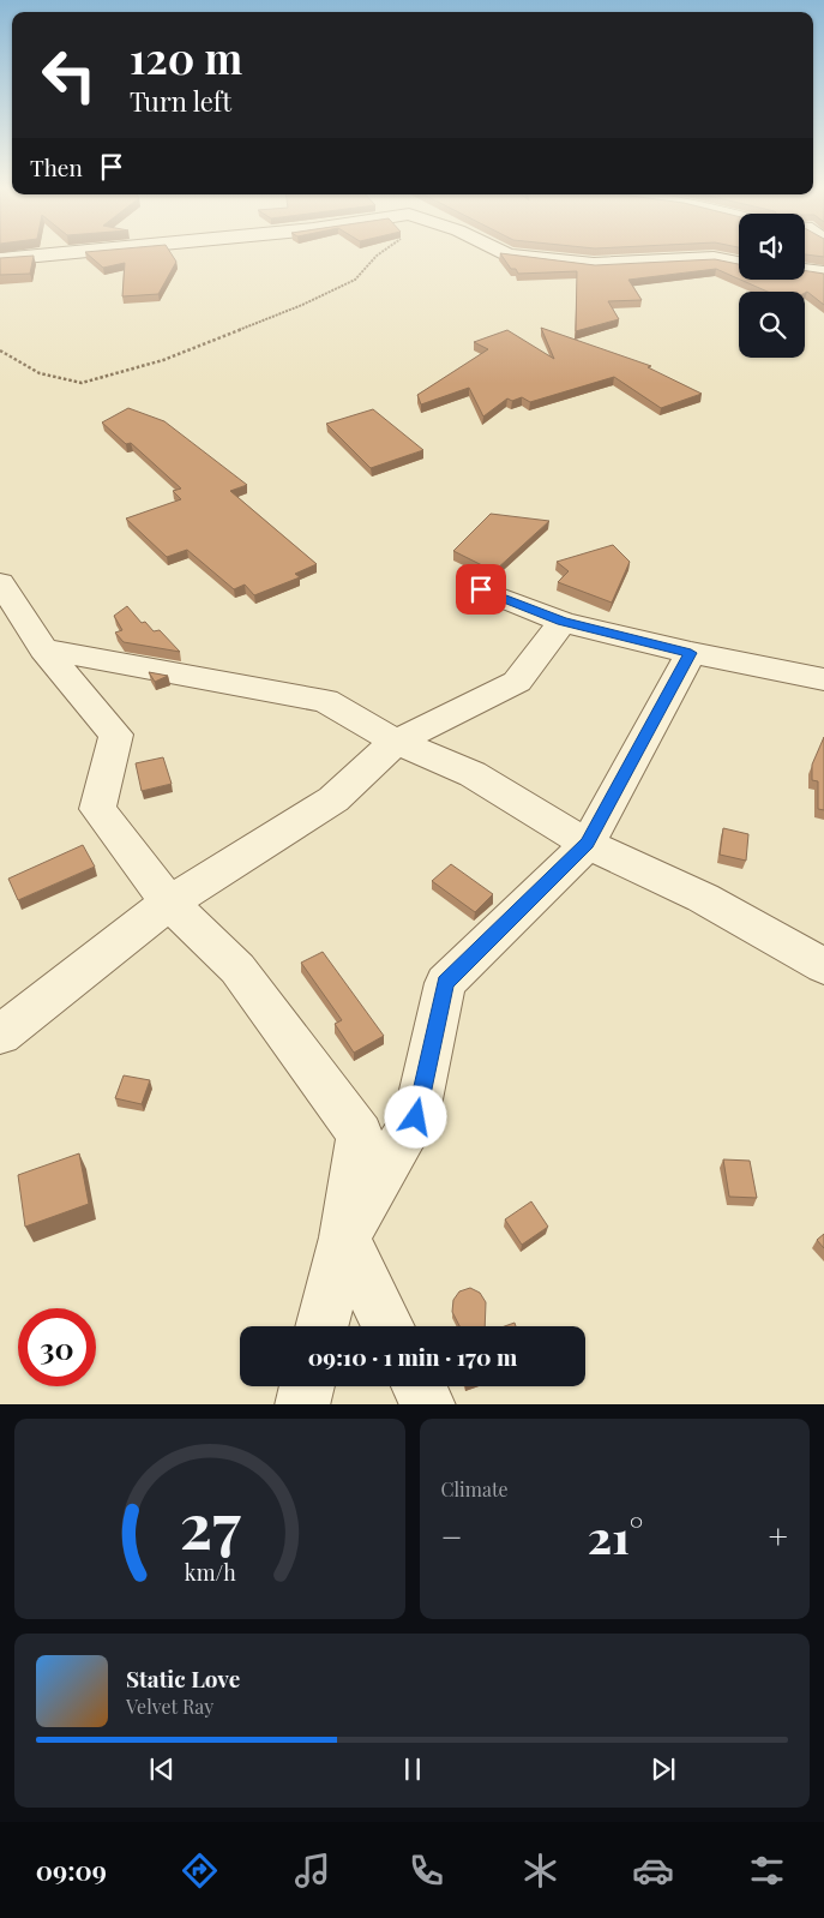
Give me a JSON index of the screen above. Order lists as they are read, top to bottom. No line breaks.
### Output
{"page":{"turn":["120 m","Turn left"],"then":"Then","limit":"30","trip":"09:10 · 1 min · 170 m","tile":"Climate","heat":["−","21°","+"],"song":["Static Love","Velvet Ray"],"tabs":"09:09","gauge":["27","km/h"]}}
